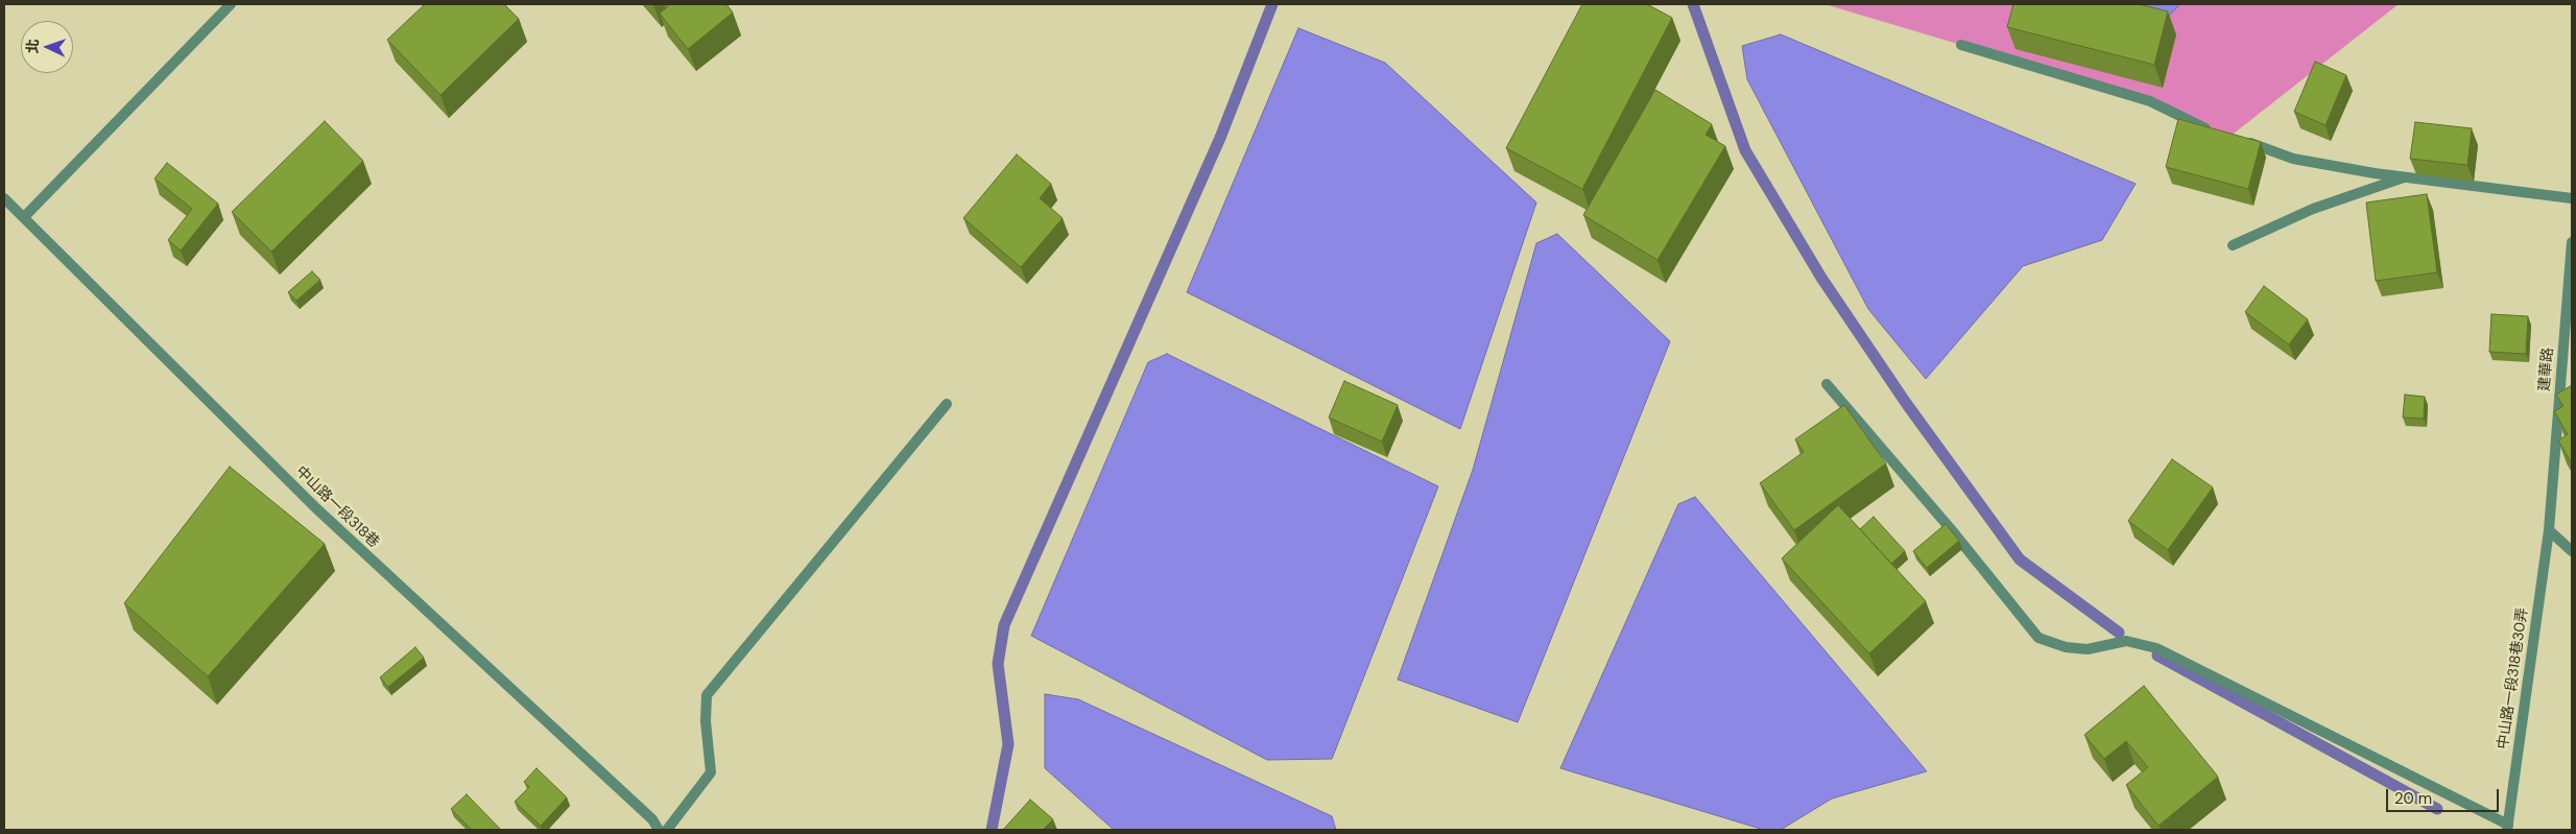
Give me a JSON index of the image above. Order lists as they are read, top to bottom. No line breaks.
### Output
{"streets":{"street":["建華路","中山路一段318巷","中山路一段318巷30弄"]},"crossings":[["建華路","中山路一段318巷30弄"]],"scale_bar":"20 m","north":"left"}
